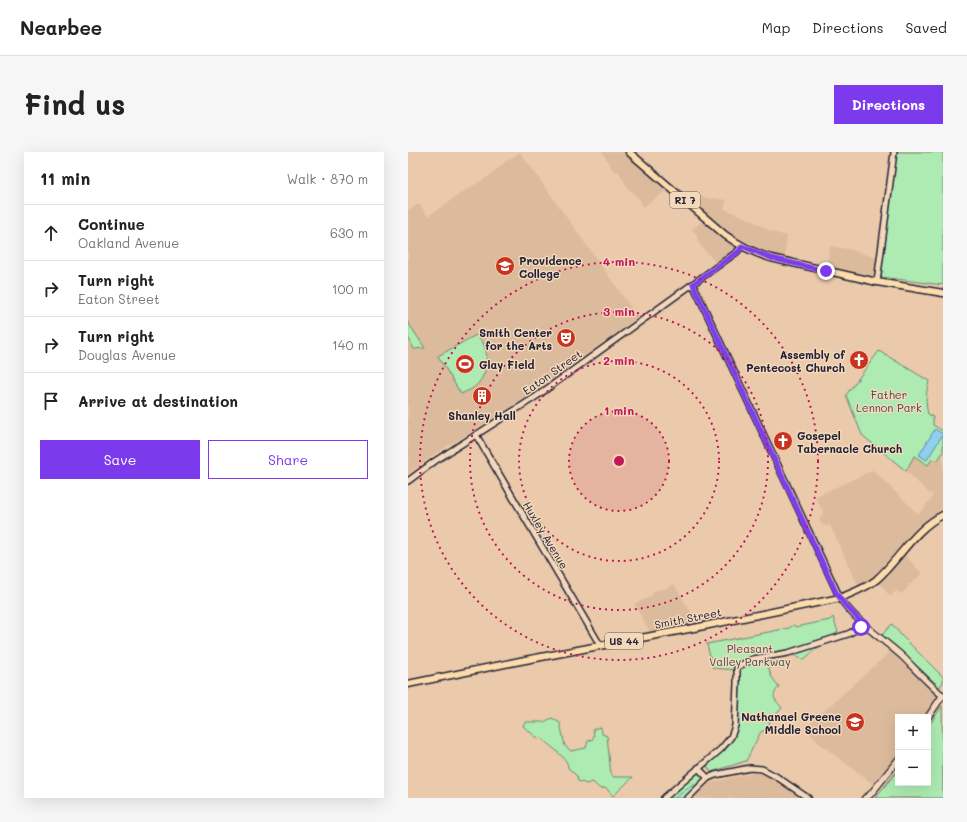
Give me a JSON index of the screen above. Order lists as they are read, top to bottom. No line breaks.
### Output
{"streets":{"main road":["RI 7","Smith Street","US 44"],"street":["Eaton Street","Huxley Avenue"]},"crossings":[["RI 7","Eaton Street"],["Eaton Street","Huxley Avenue"],["Huxley Avenue","Smith Street"]],"parks":["Father Lennon Park","Pleasant Valley Parkway"],"places":{"school or university":["Providence College","Nathanael Greene Middle School"],"theatre":["Smith Center for the Arts"],"church":["Assembly of Pentecost Church","Gosepel Tabernacle Church"],"sports":["Glay Field"],"building":["Shanley Hall"]},"page":{"header":"Nearbee","nav":["Map","Directions","Saved"],"buttons":["Directions",["Save","Share"]],"title":"Find us","heading":["11 min","Walk · 870 m"],"list":[["Continue","Oakland Avenue","630 m"],["Turn right","Eaton Street","100 m"],["Turn right","Douglas Avenue","140 m"],"Arrive at destination"],"map_buttons":["+","−"]},"rings":["4 min","3 min","2 min","1 min"]}
